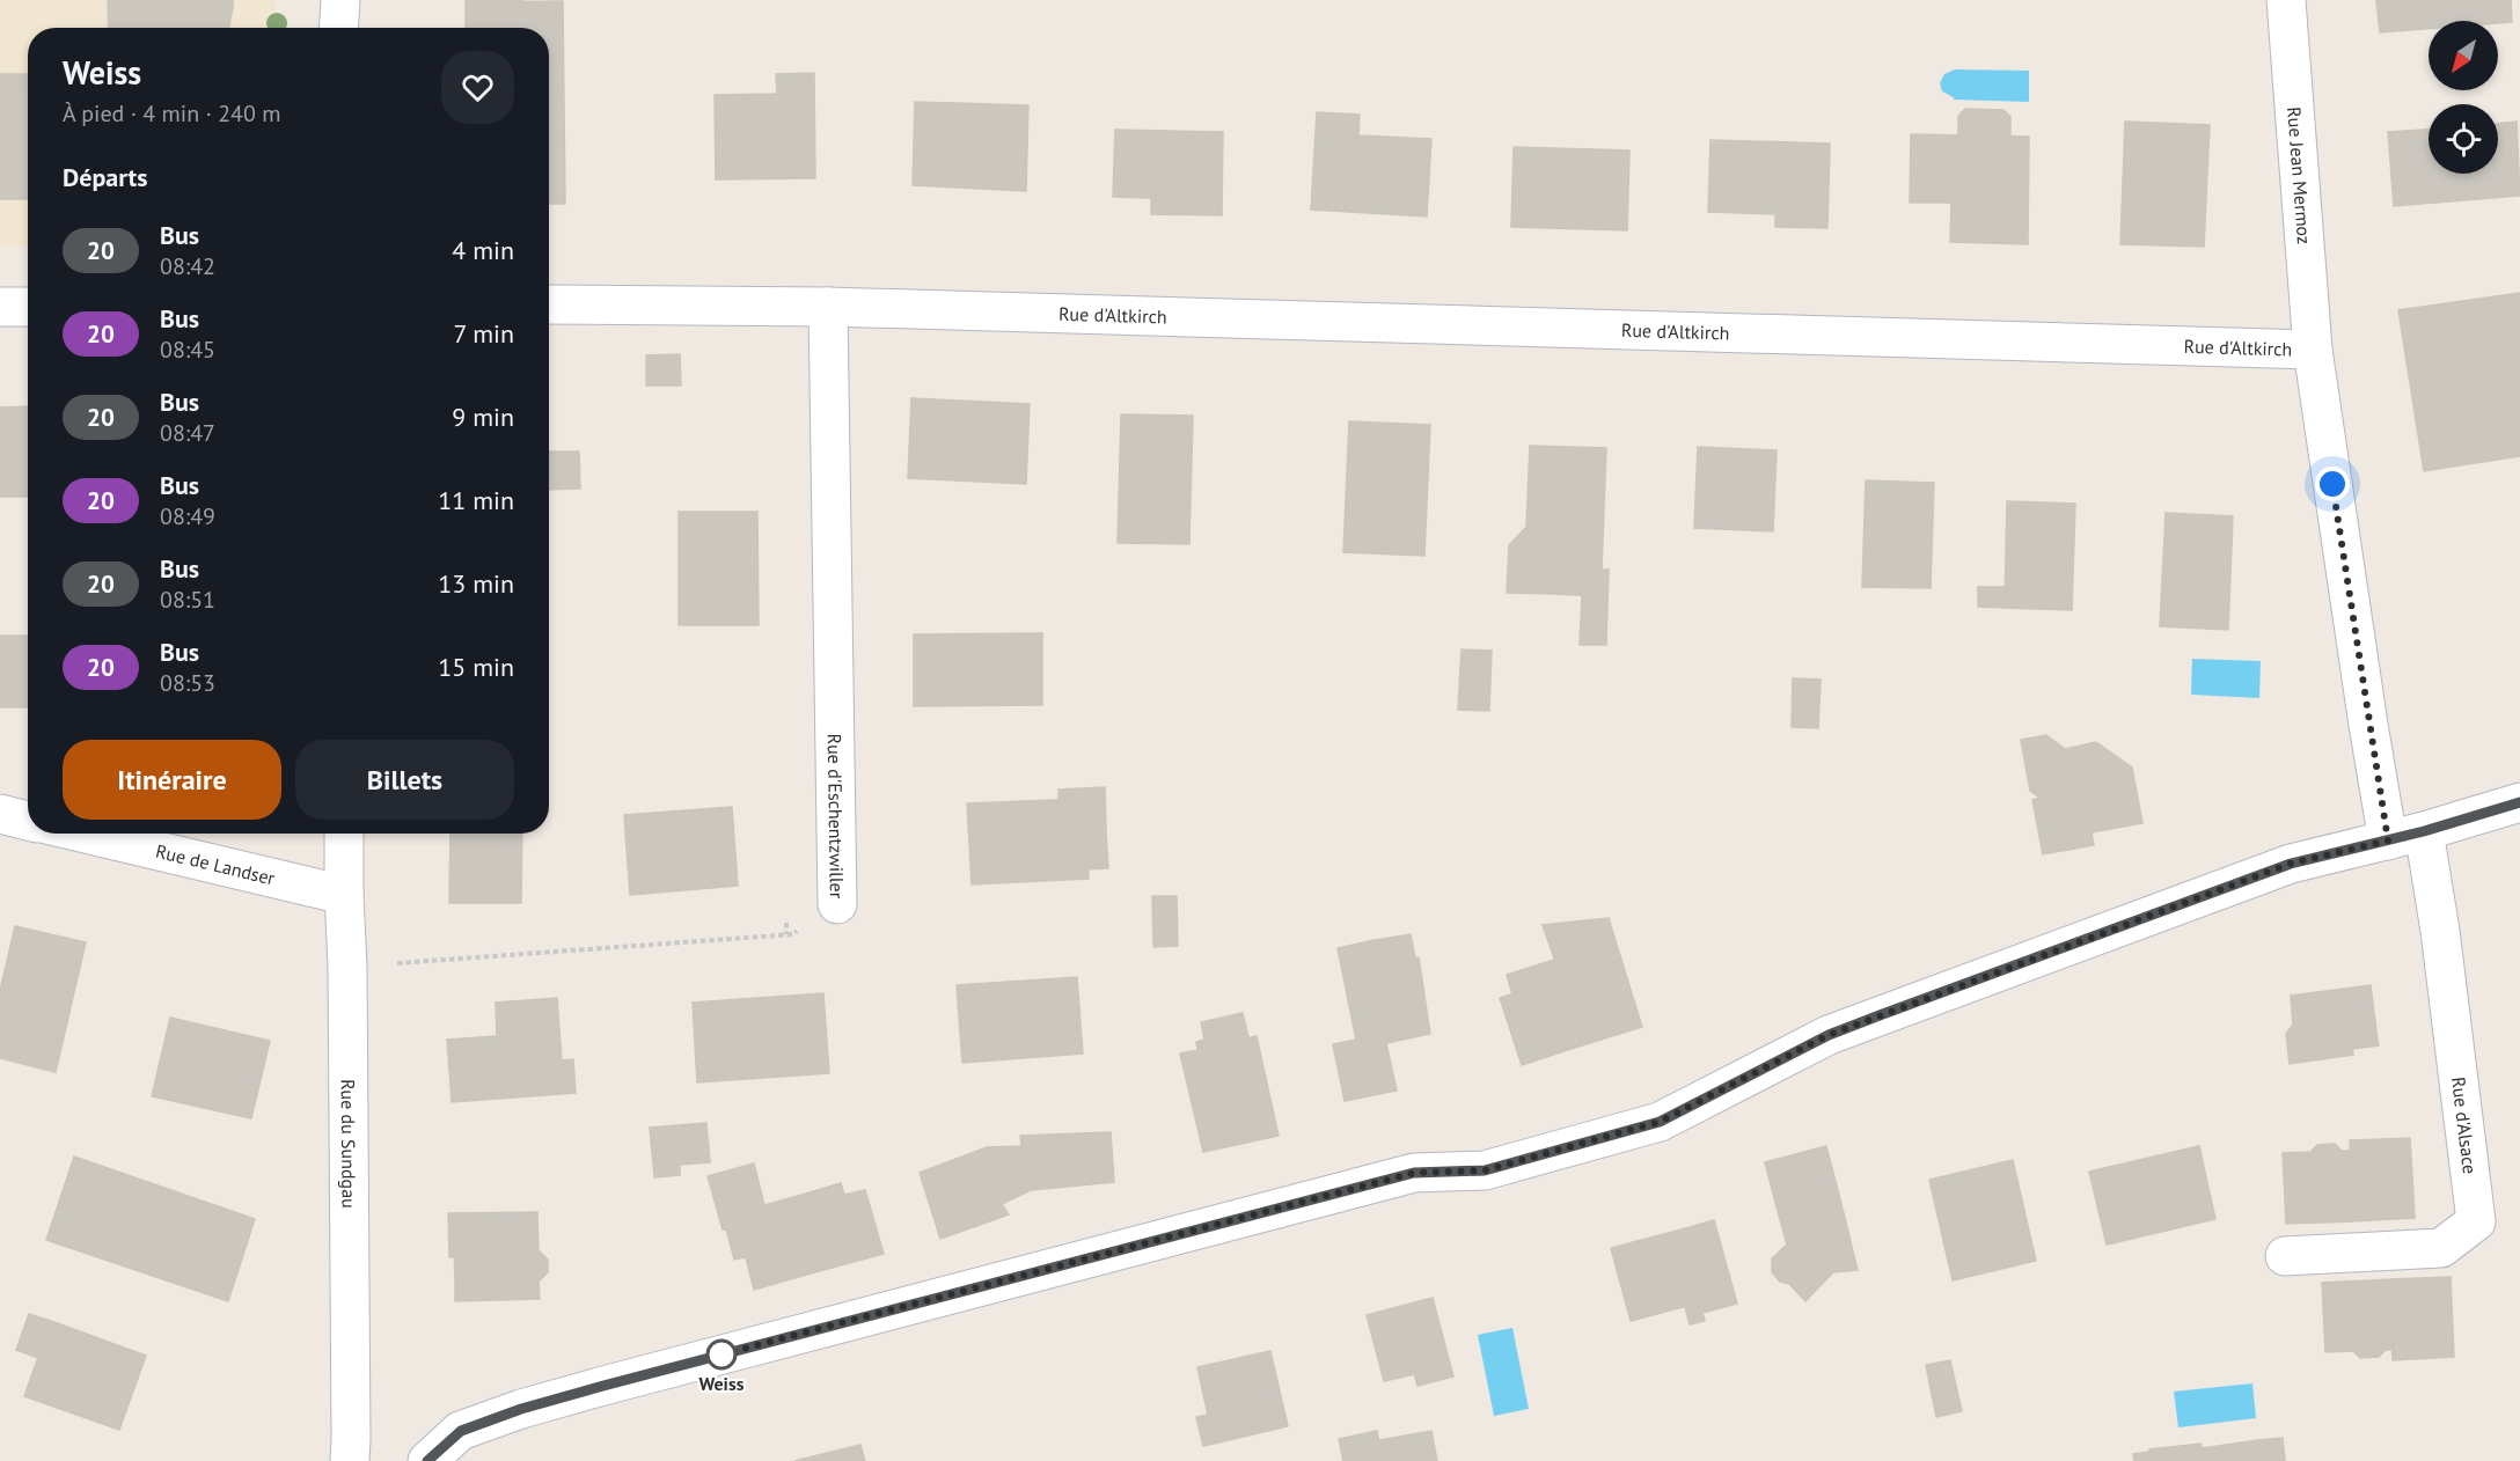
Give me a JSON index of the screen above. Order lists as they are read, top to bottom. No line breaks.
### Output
{"streets":{"street":["Rue Jean Mermoz","Rue d'Altkirch","Rue d'Eschentzwiller","Rue de Landser","Rue d'Alsace","Rue du Sundgau"]},"crossings":[["Rue Jean Mermoz","Rue d'Altkirch"],["Rue d'Altkirch","Rue d'Eschentzwiller"],["Rue d'Altkirch","Rue d'Alsace"],["Rue de Landser","Rue du Sundgau"]],"places":["Weiss"],"lines":["bus line 20"],"north":"bottom left","page":{"heading":[["Weiss","À pied · 4 min · 240 m"],"Départs"],"list":[{"mark":"20","name":"Bus","note":"08:42","value":"4 min"},{"mark":"20","name":"Bus","note":"08:45","value":"7 min"},{"mark":"20","name":"Bus","note":"08:47","value":"9 min"},{"mark":"20","name":"Bus","note":"08:49","value":"11 min"},{"mark":"20","name":"Bus","note":"08:51","value":"13 min"},{"mark":"20","name":"Bus","note":"08:53","value":"15 min"}],"buttons":["Itinéraire","Billets"]}}
